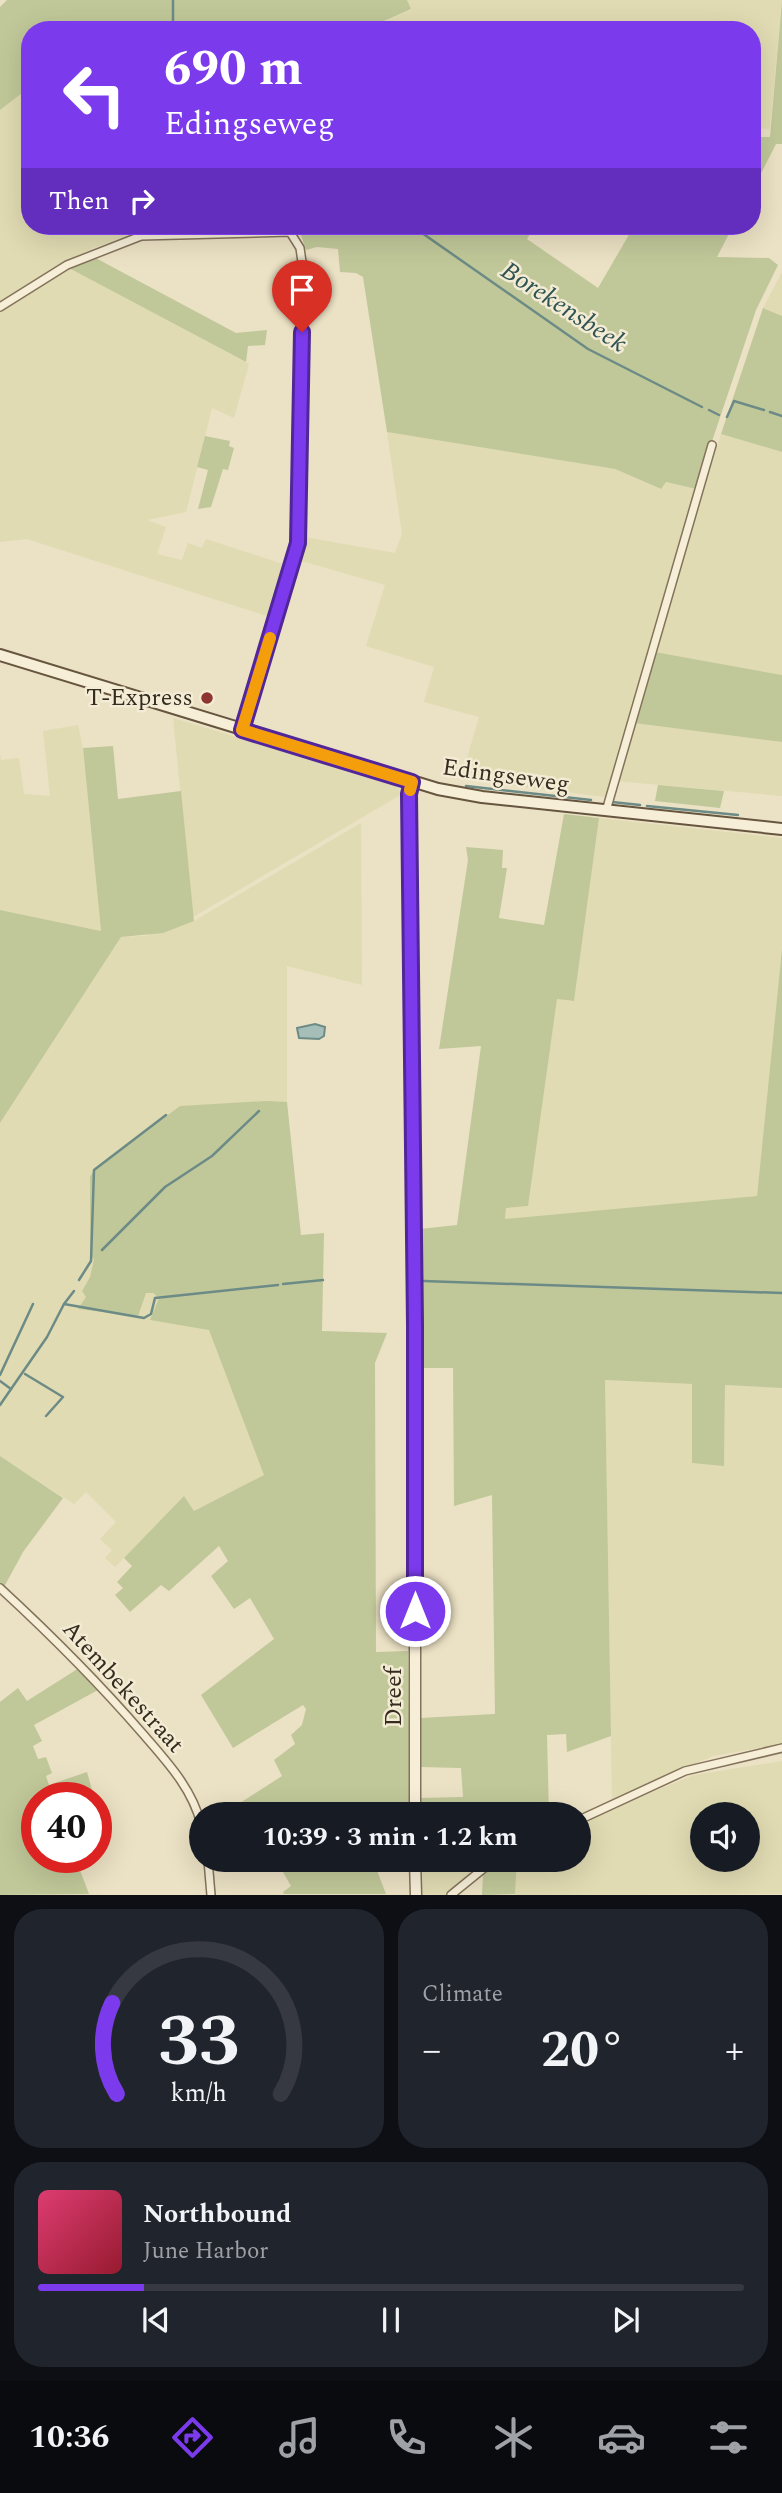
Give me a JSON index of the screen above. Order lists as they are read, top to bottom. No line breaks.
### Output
{"streets":{"main road":["Edingseweg"],"street":["Atembekestraat","Dreef"]},"crossings":[["Edingseweg","Dreef"]],"water":["Borekensbeek"],"places":["T-Express"],"page":{"turn":["690 m","Edingseweg"],"then":"Then","limit":"40","trip":"10:39 · 3 min · 1.2 km","tile":"Climate","heat":["−","20°","+"],"song":["Northbound","June Harbor"],"tabs":"10:36","gauge":["33","km/h"]}}
